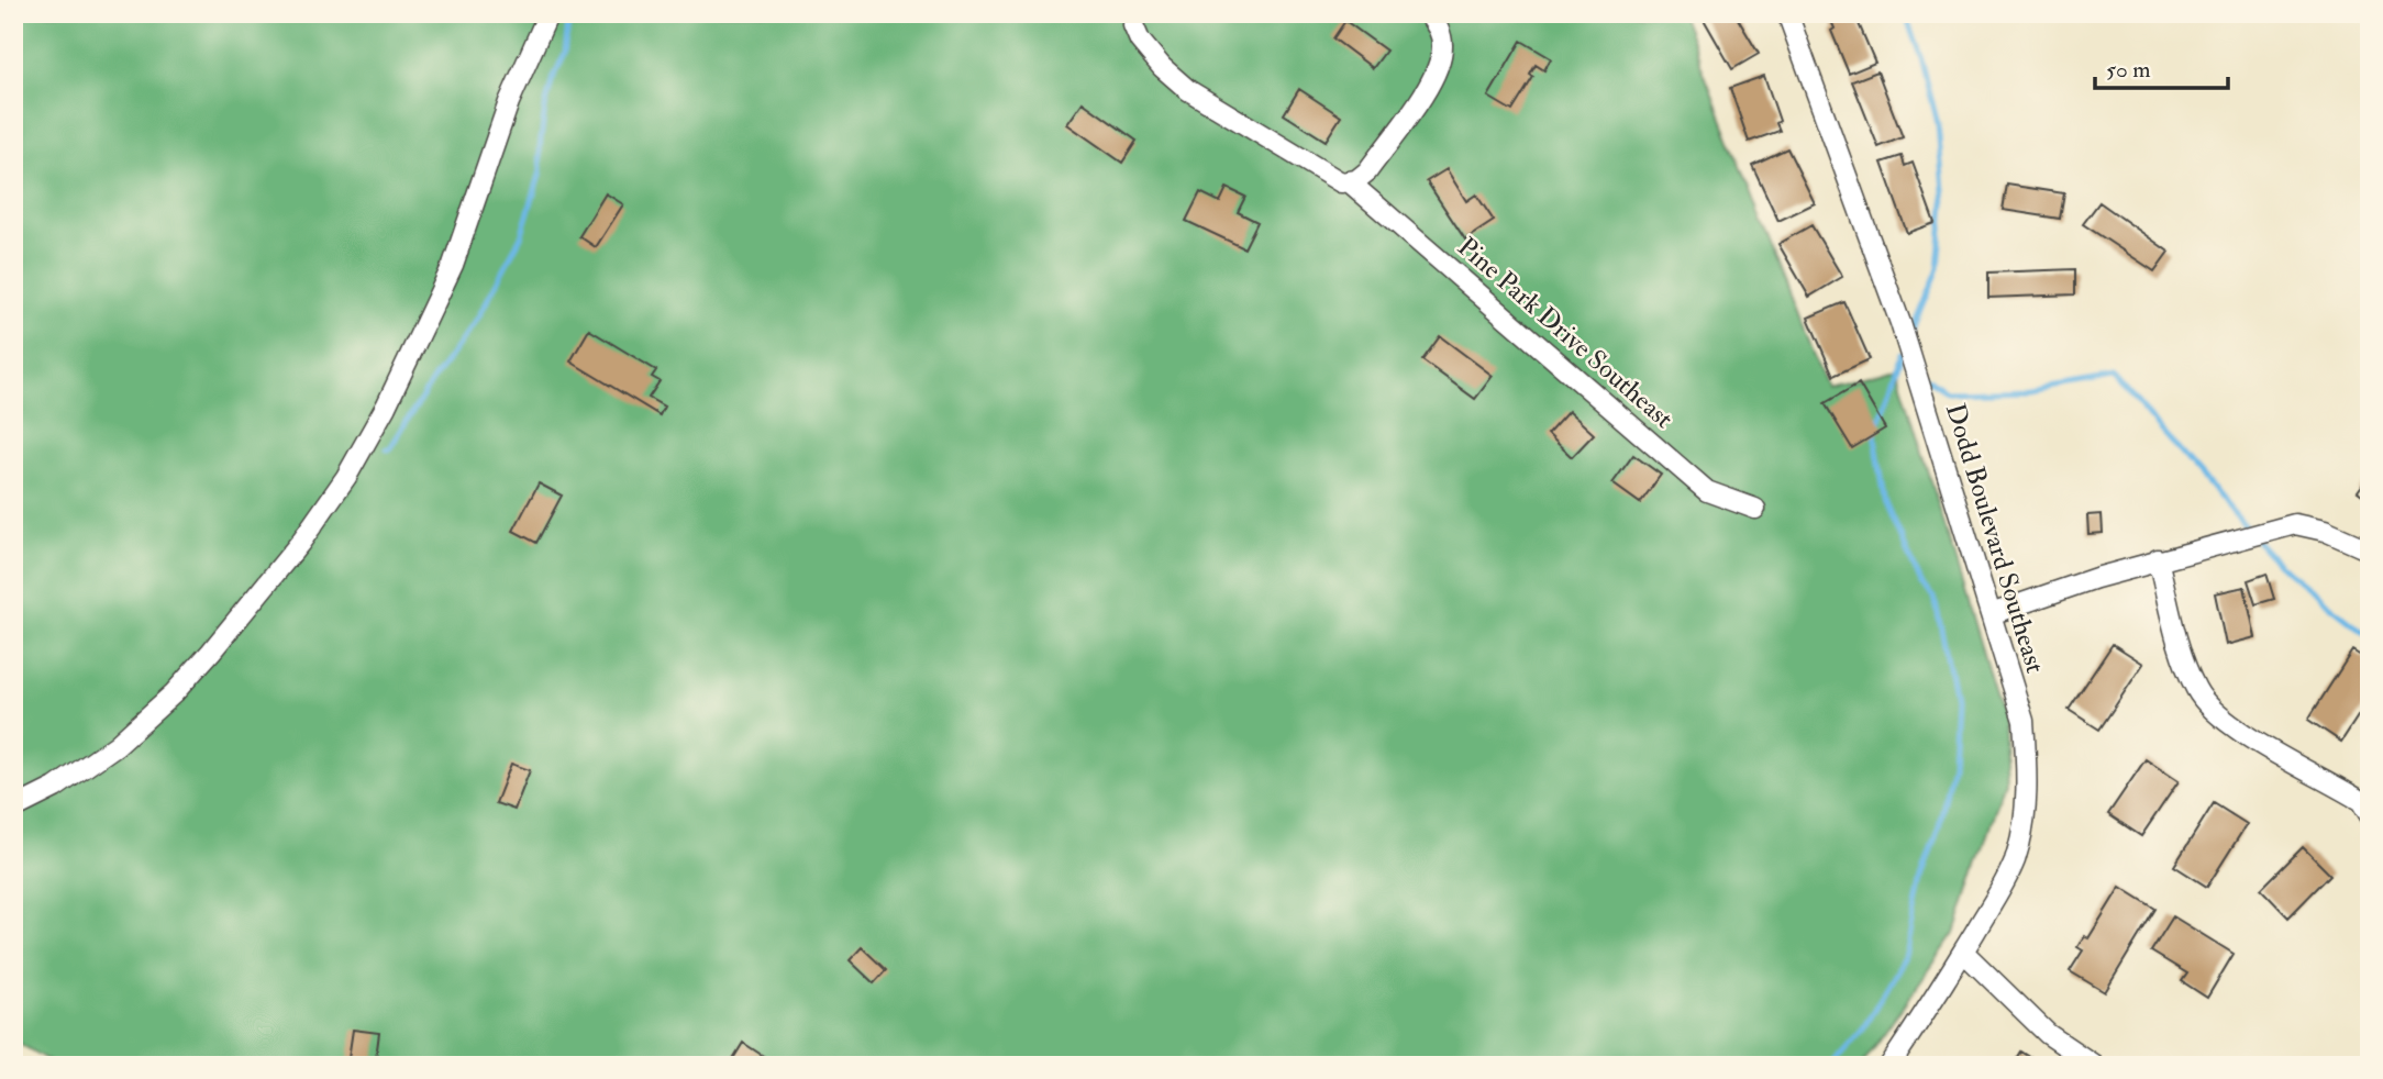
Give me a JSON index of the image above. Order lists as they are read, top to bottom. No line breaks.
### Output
{"streets":{"street":["Pine Park Drive Southeast","Dodd Boulevard Southeast"]},"scale_bar":"50 m"}
